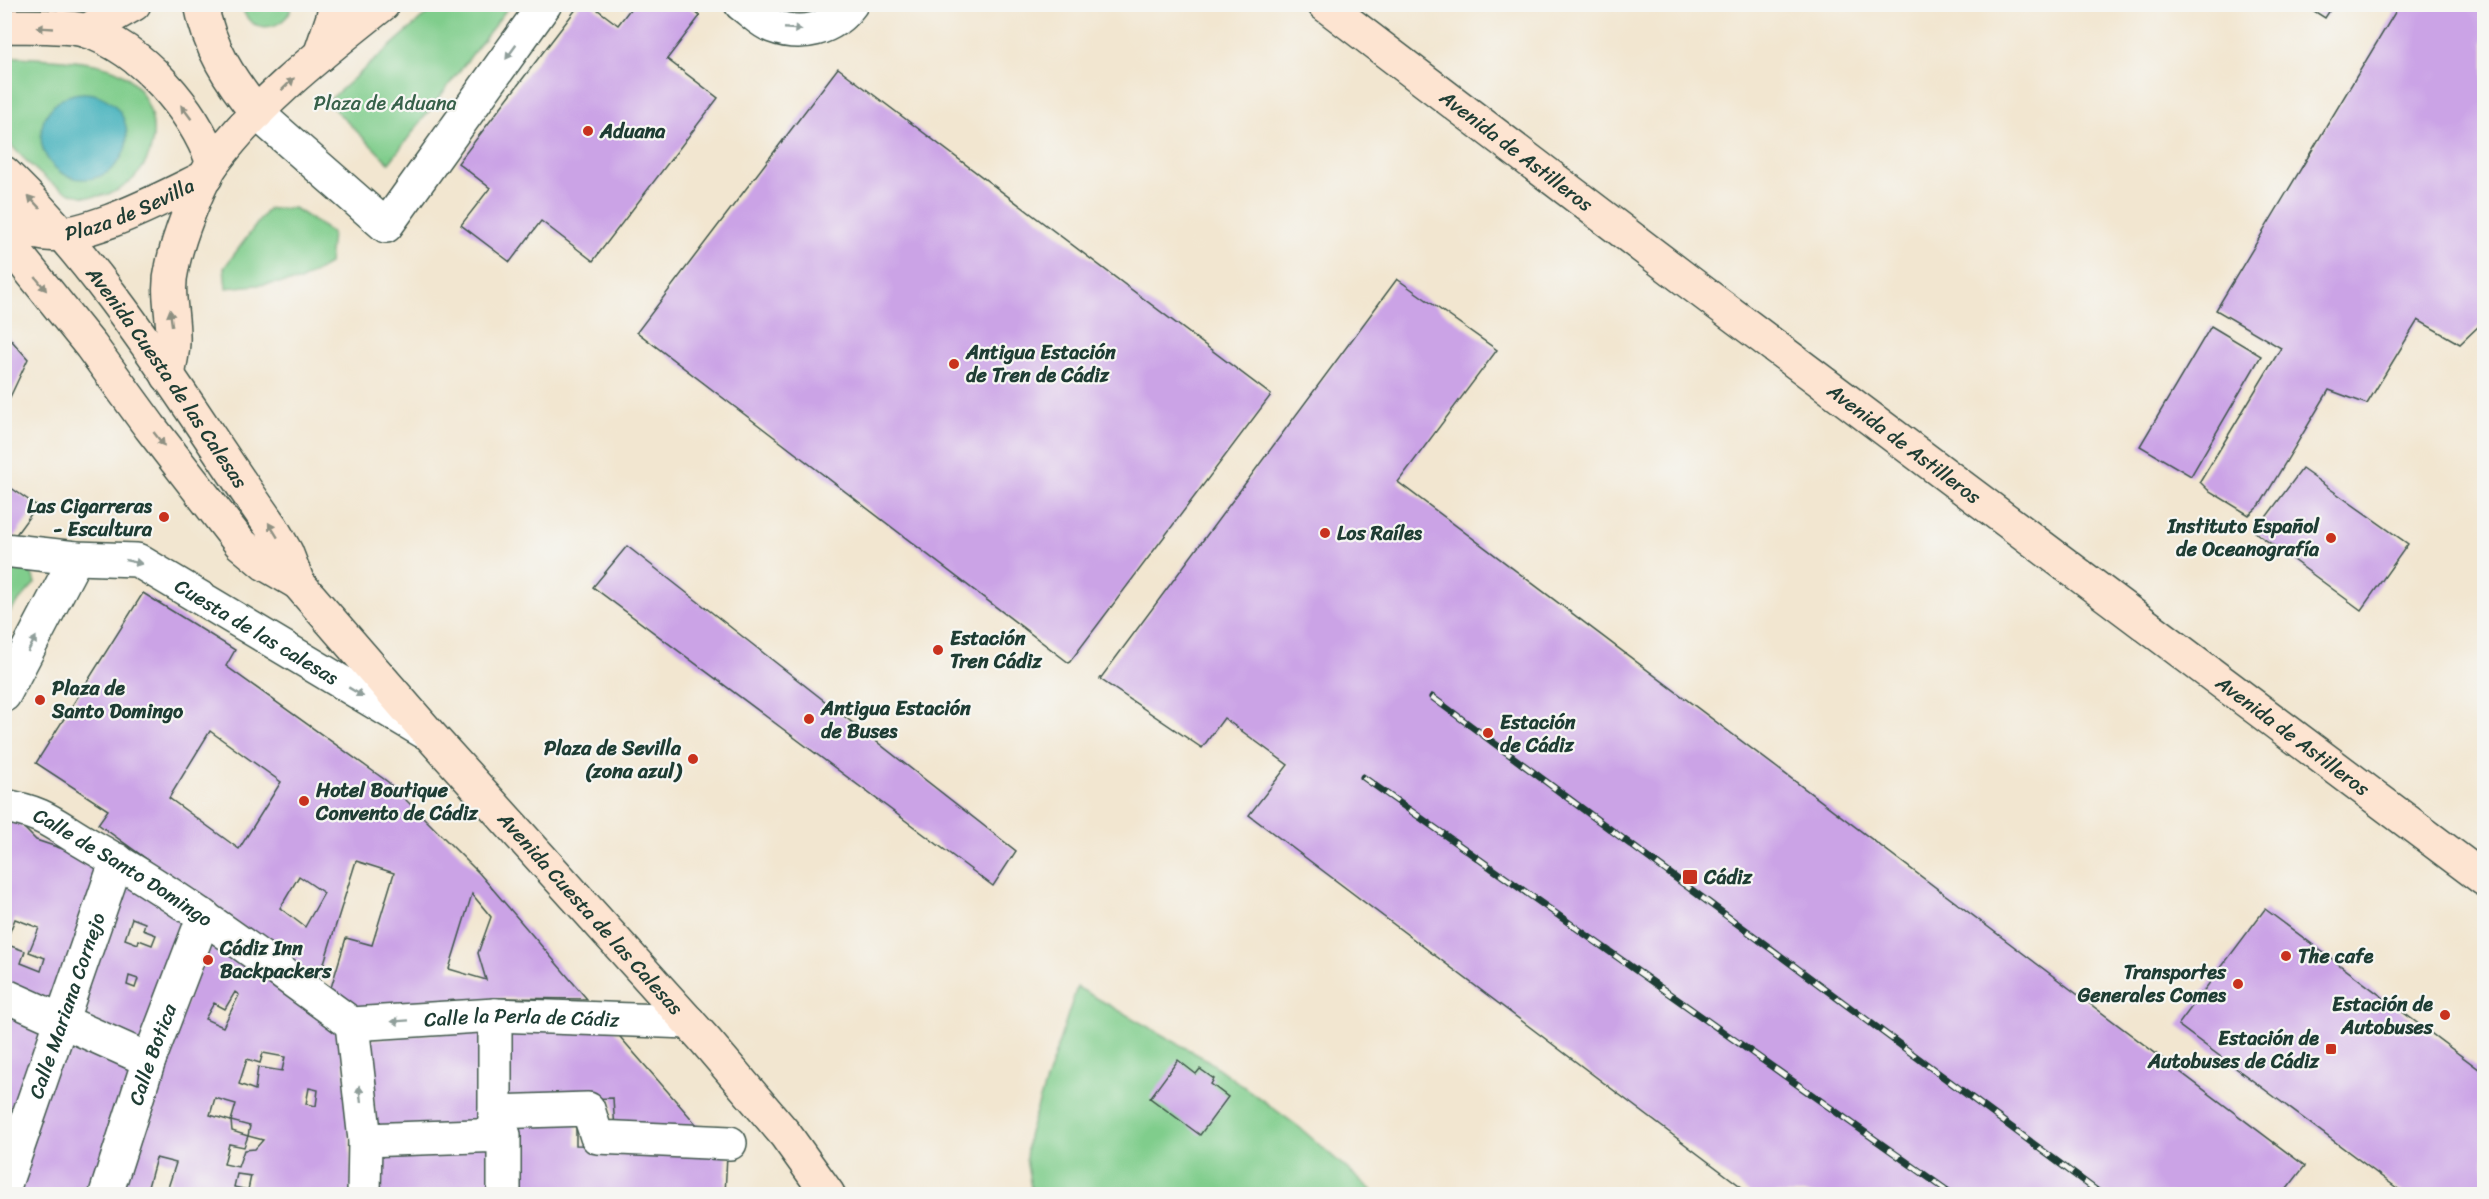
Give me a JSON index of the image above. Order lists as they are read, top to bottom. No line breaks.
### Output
{"streets":{"main road":["Avenida de Astilleros","Plaza de Sevilla","Avenida Cuesta de las Calesas"],"street":["Cuesta de las calesas","Calle de Santo Domingo","Calle Mariana Cornejo","Calle la Perla de Cádiz","Calle Botica"]},"crossings":[["Plaza de Sevilla","Avenida Cuesta de las Calesas"],["Avenida Cuesta de las Calesas","Cuesta de las calesas"],["Avenida Cuesta de las Calesas","Calle la Perla de Cádiz"],["Calle de Santo Domingo","Calle Mariana Cornejo"],["Calle de Santo Domingo","Calle la Perla de Cádiz"],["Calle de Santo Domingo","Calle Botica"]],"one_way":["Cuesta de las calesas"],"parks":["Plaza de Aduana"],"places":{"other":["Aduana","Antigua Estación de Tren de Cádiz","Las Cigarreras - Escultura","Los Raíles","Instituto Español de Oceanografía","Estación Tren Cádiz","Plaza de Santo Domingo","Antigua Estación de Buses","Estación de Cádiz","Plaza de Sevilla (zona azul)","Hotel Boutique Convento de Cádiz","The cafe","Cádiz Inn Backpackers","Transportes Generales Comes","Estación de Autobuses"],"transit":["Cádiz","Estación de Autobuses de Cádiz"]}}
